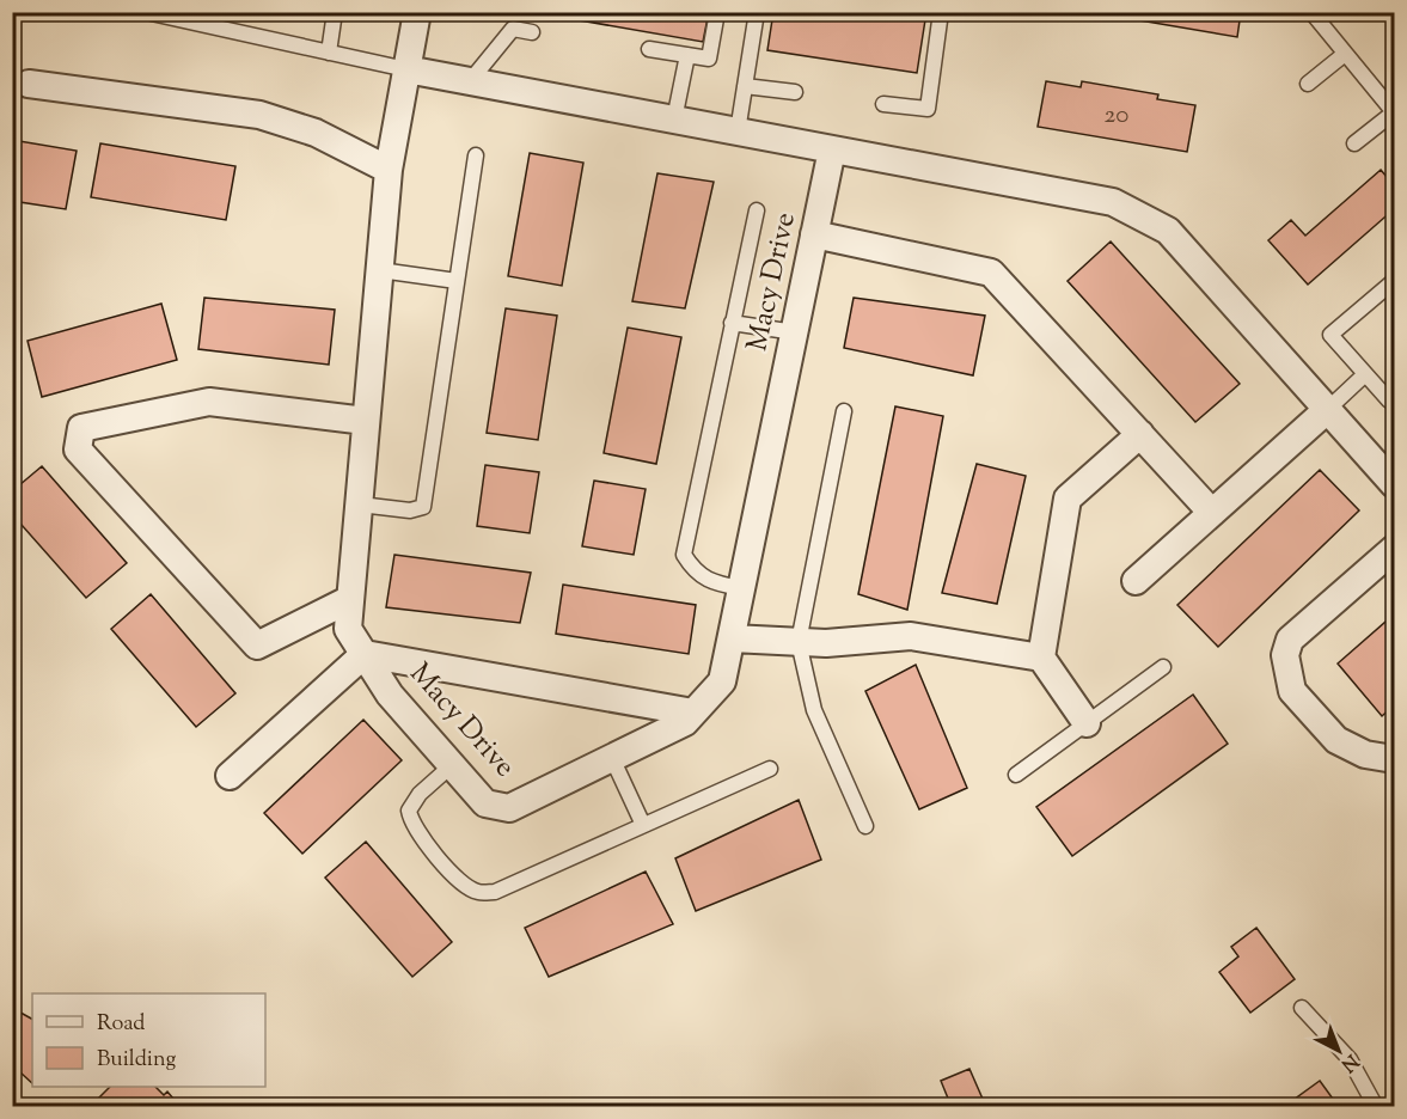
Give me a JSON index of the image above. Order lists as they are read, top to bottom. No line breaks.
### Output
{"streets":{"street":["Macy Drive"]},"house_numbers":["20"],"legend":["Road","Building"],"north":"bottom right"}
